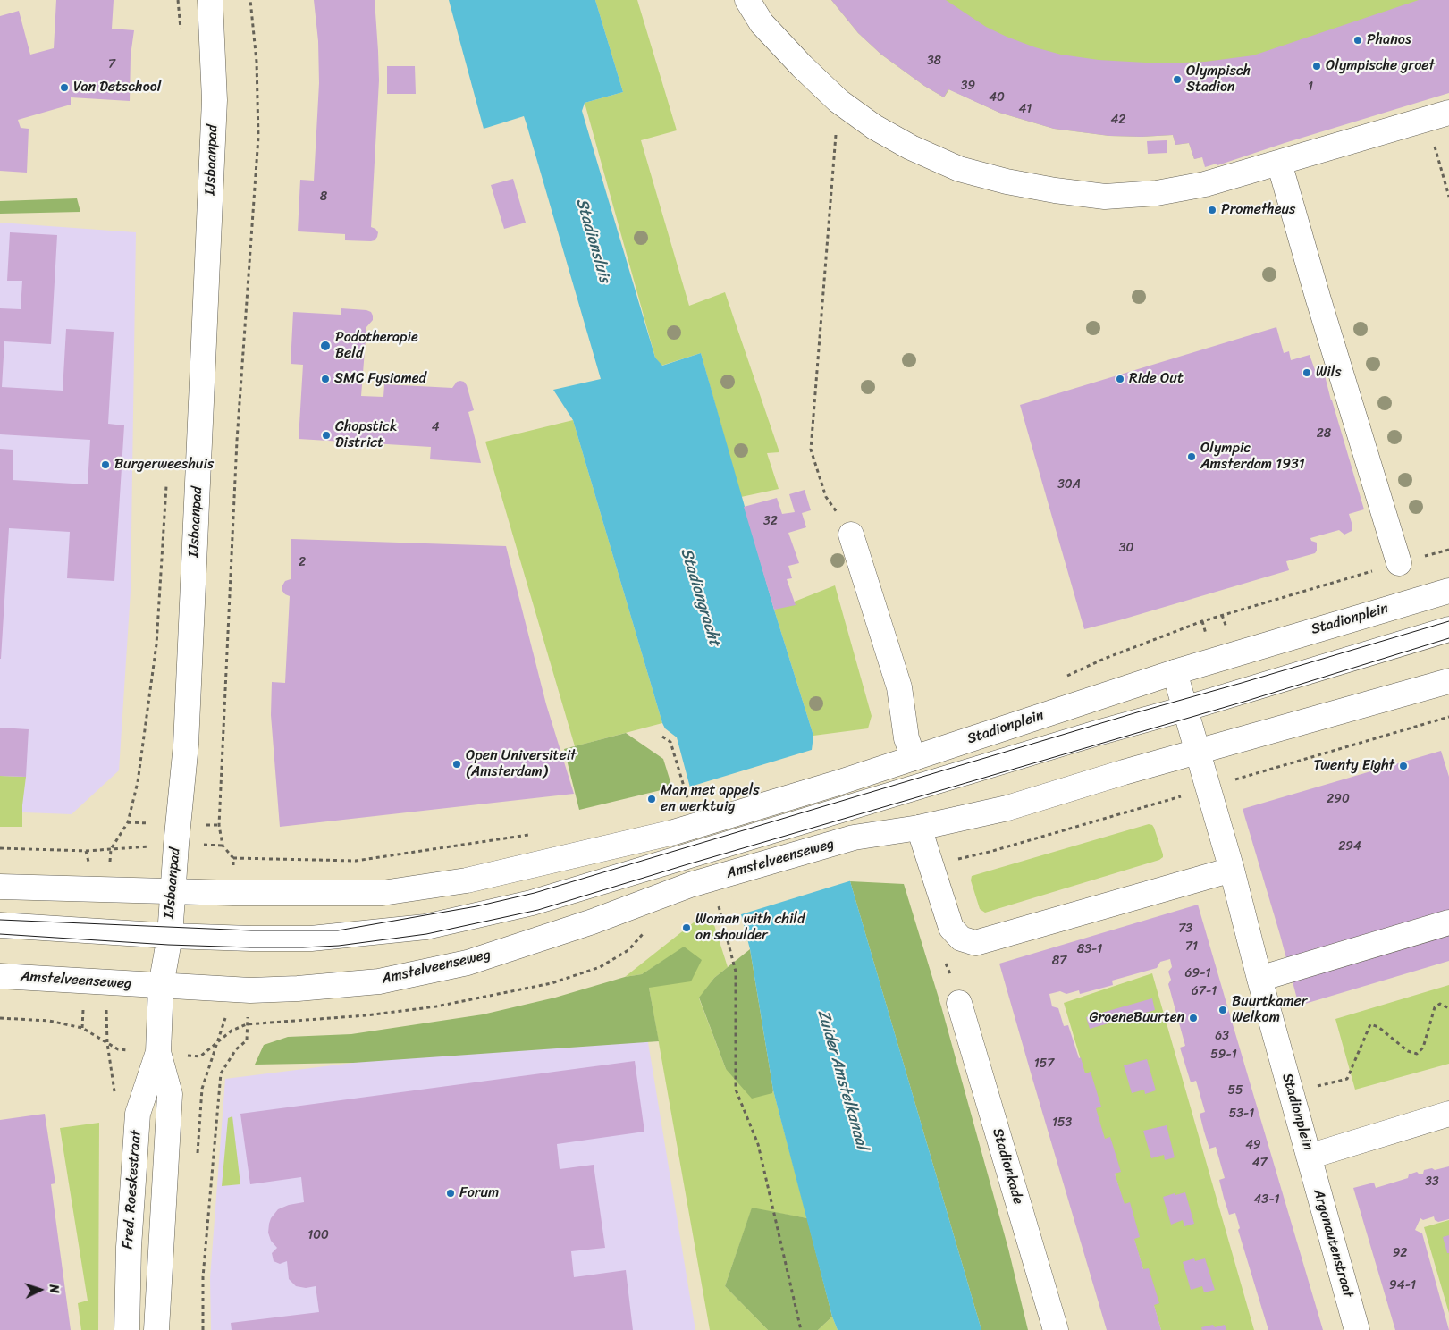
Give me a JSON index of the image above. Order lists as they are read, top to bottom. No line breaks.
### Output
{"streets":{"street":["IJsbaanpad","Stadionplein","Amstelveenseweg","Stadionkade","Fred. Roeskestraat","Argonautenstraat"]},"crossings":[["IJsbaanpad","Stadionplein"],["IJsbaanpad","Amstelveenseweg"],["IJsbaanpad","Fred. Roeskestraat"],["Stadionplein","Amstelveenseweg"],["Stadionplein","Argonautenstraat"],["Amstelveenseweg","Fred. Roeskestraat"]],"water":["Stadionsluis","Stadiongracht","Zuider Amstelkanaal"],"places":["Phanos","Olympische groet","Olympisch Stadion","Van Detschool","Prometheus","Podotherapie Beld","Wils","SMC Fysiomed","Ride Out","Chopstick District","Olympic Amsterdam 1931","Burgerweeshuis","Open Universiteit (Amsterdam)","Twenty Eight","Man met appels en werktuig","Woman with child on shoulder","Buurtkamer Welkom","GroeneBuurten","Forum"],"house_numbers":["38","7","39","1","40","41","42","8","4","28","30A","32","30","2","290","294","73","71","83-1","87","69-1","67-1","63","59-1","157","55","53-1","153","49","47","33","43-1","100","92","94-1"],"north":"right"}
